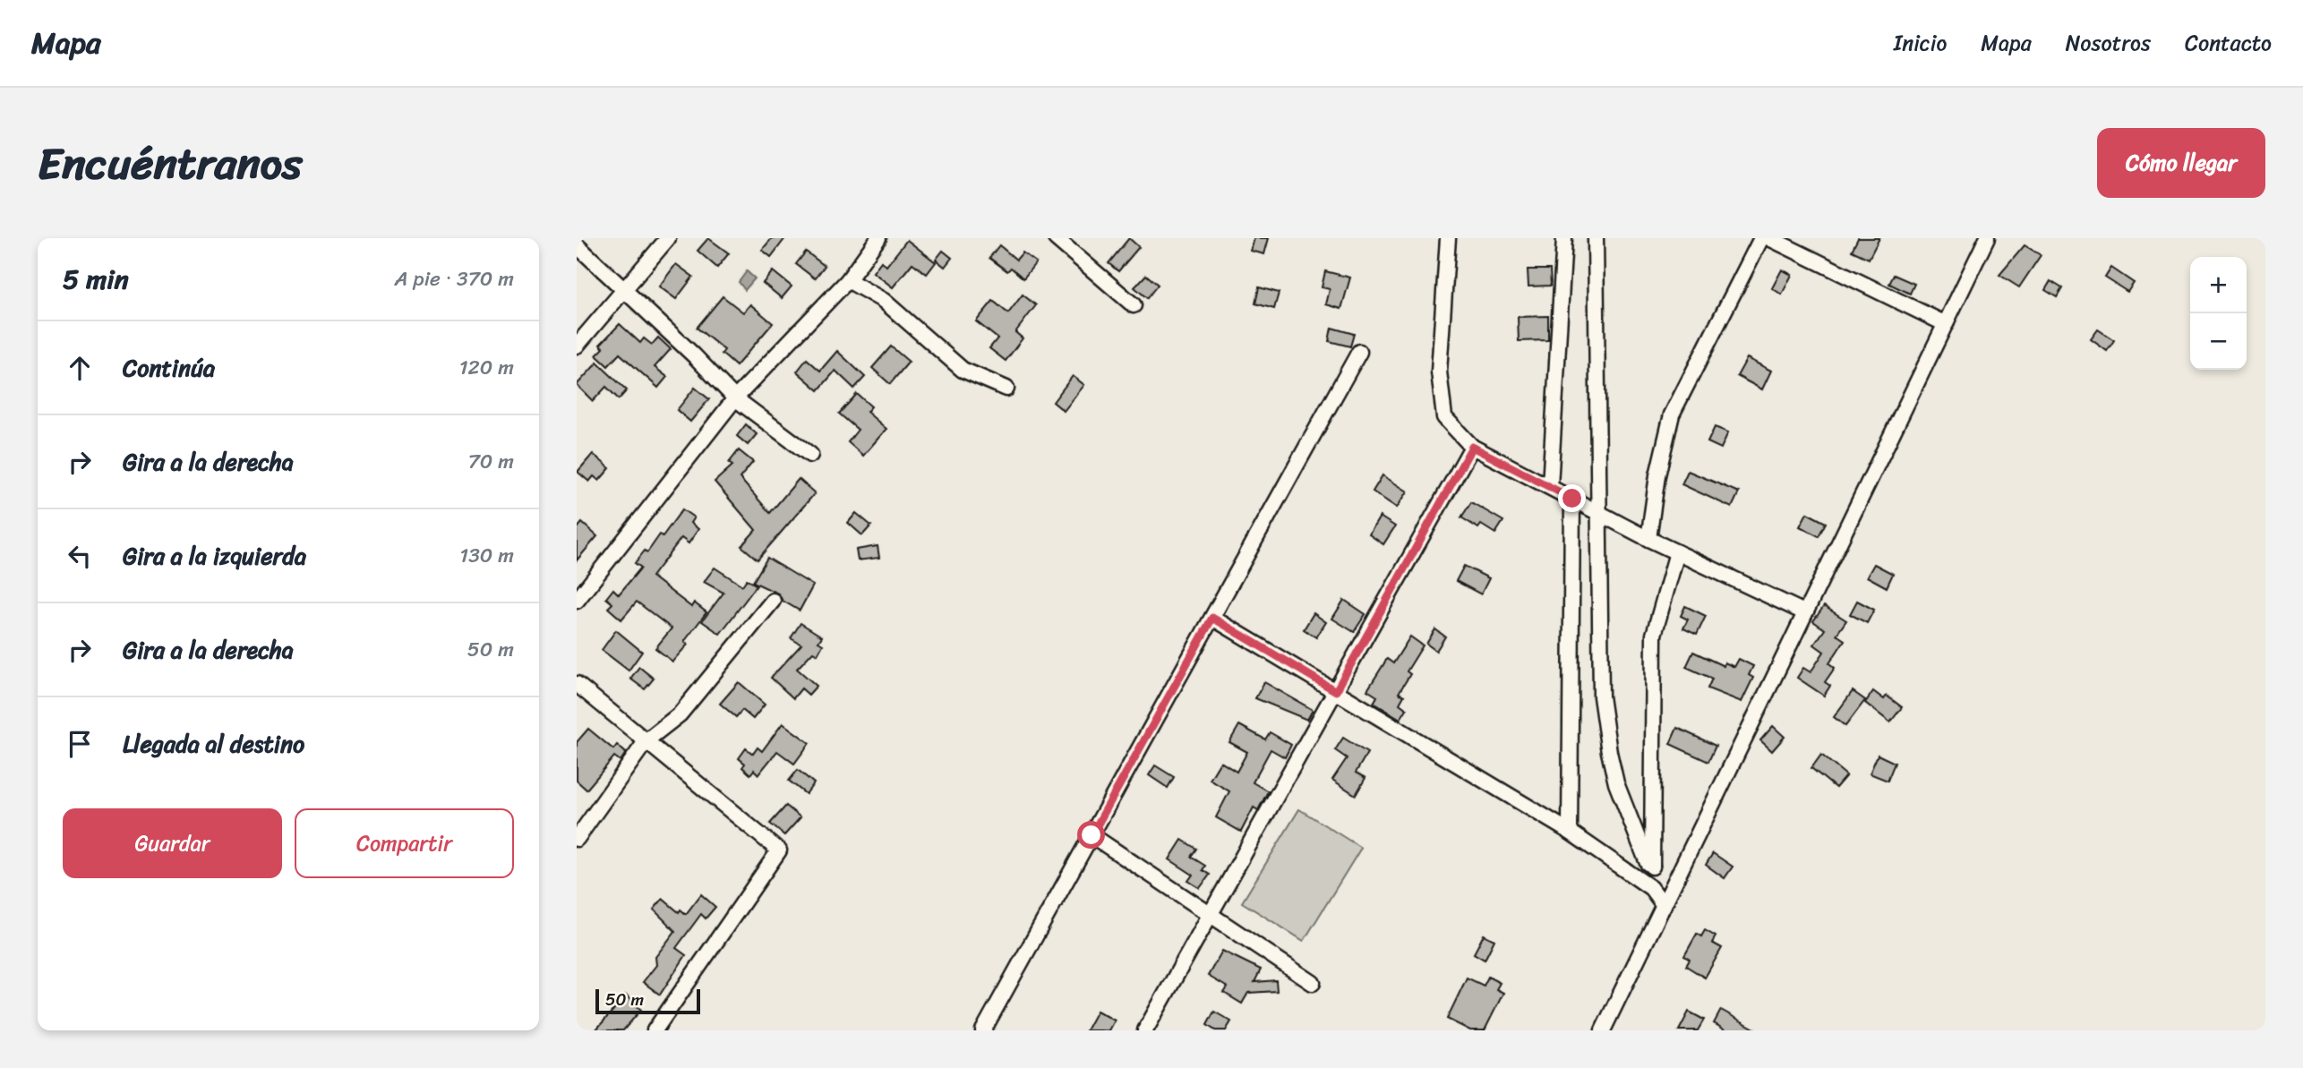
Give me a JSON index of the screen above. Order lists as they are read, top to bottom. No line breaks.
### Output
{"scale_bar":"50 m","page":{"header":"Mapa","nav":["Inicio","Mapa","Nosotros","Contacto"],"title":"Encuéntranos","buttons":["Cómo llegar",["Guardar","Compartir"]],"heading":["5 min","A pie · 370 m"],"map_buttons":["+","−"],"list":[["Continúa","120 m"],["Gira a la derecha","70 m"],["Gira a la izquierda","130 m"],["Gira a la derecha","50 m"],"Llegada al destino"],"scale":"50 m"}}
